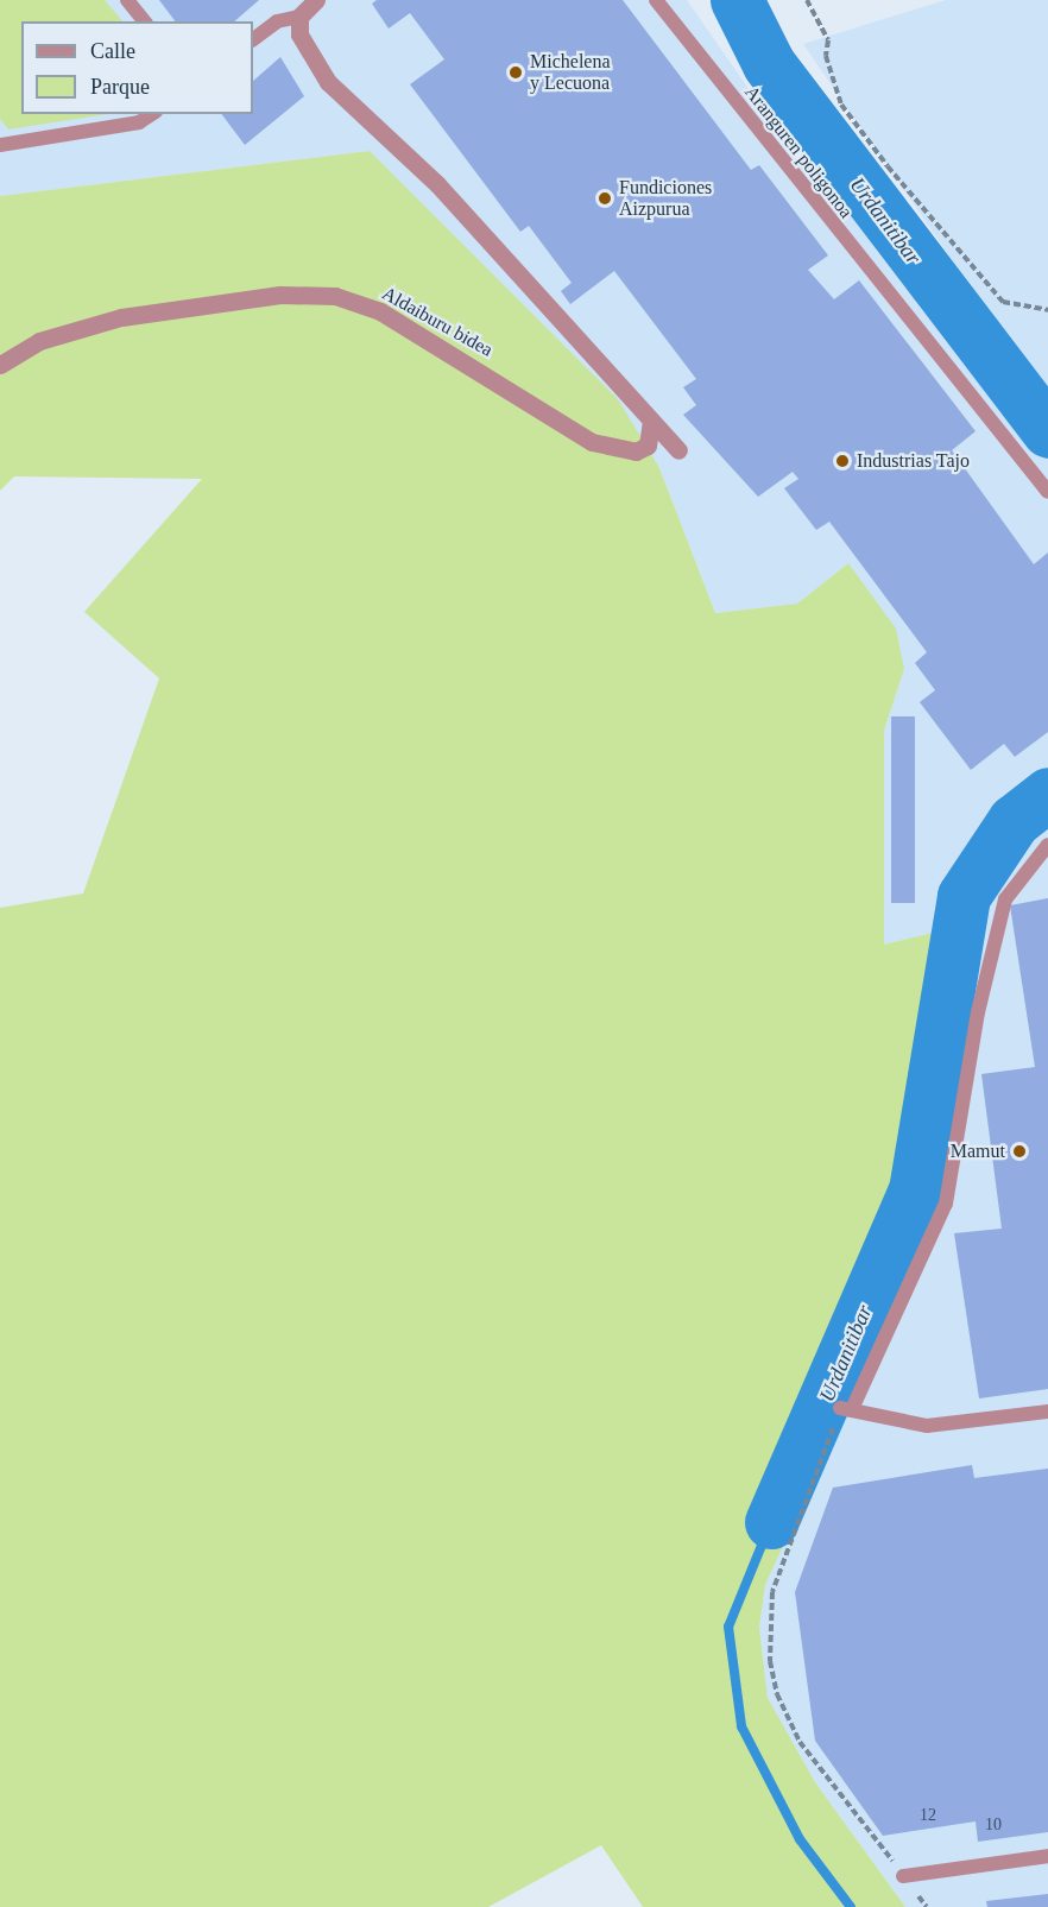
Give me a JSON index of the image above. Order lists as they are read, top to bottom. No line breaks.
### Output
{"streets":{"street":["Aldaiburu bidea"],"lane":["Aranguren poligonoa"]},"water":["Urdanitibar"],"places":["Michelena y Lecuona","Fundiciones Aizpurua","Industrias Tajo","Mamut"],"house_numbers":["12","10"],"legend":["Calle","Parque"]}
